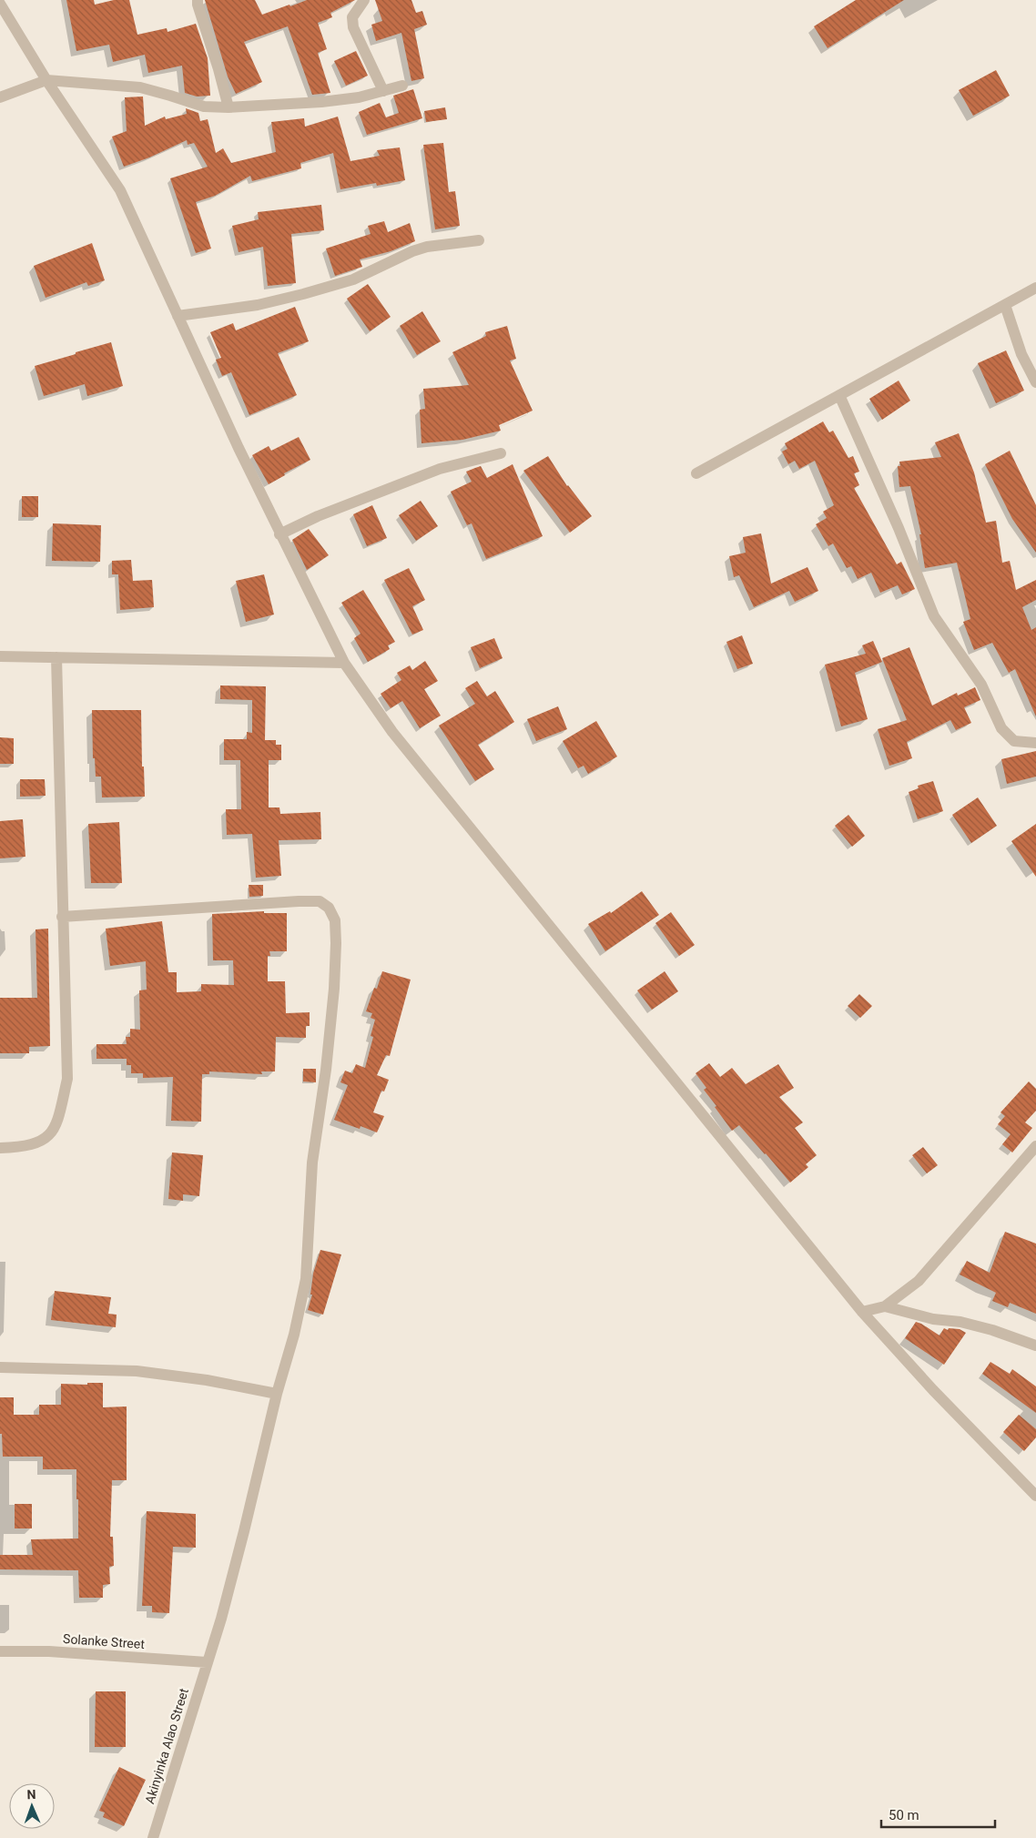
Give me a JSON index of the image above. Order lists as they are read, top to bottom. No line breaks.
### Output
{"streets":{"street":["Solanke Street","Akinyinka Alao Street"]},"crossings":[["Solanke Street","Akinyinka Alao Street"]],"scale_bar":"50 m","north":"top"}
